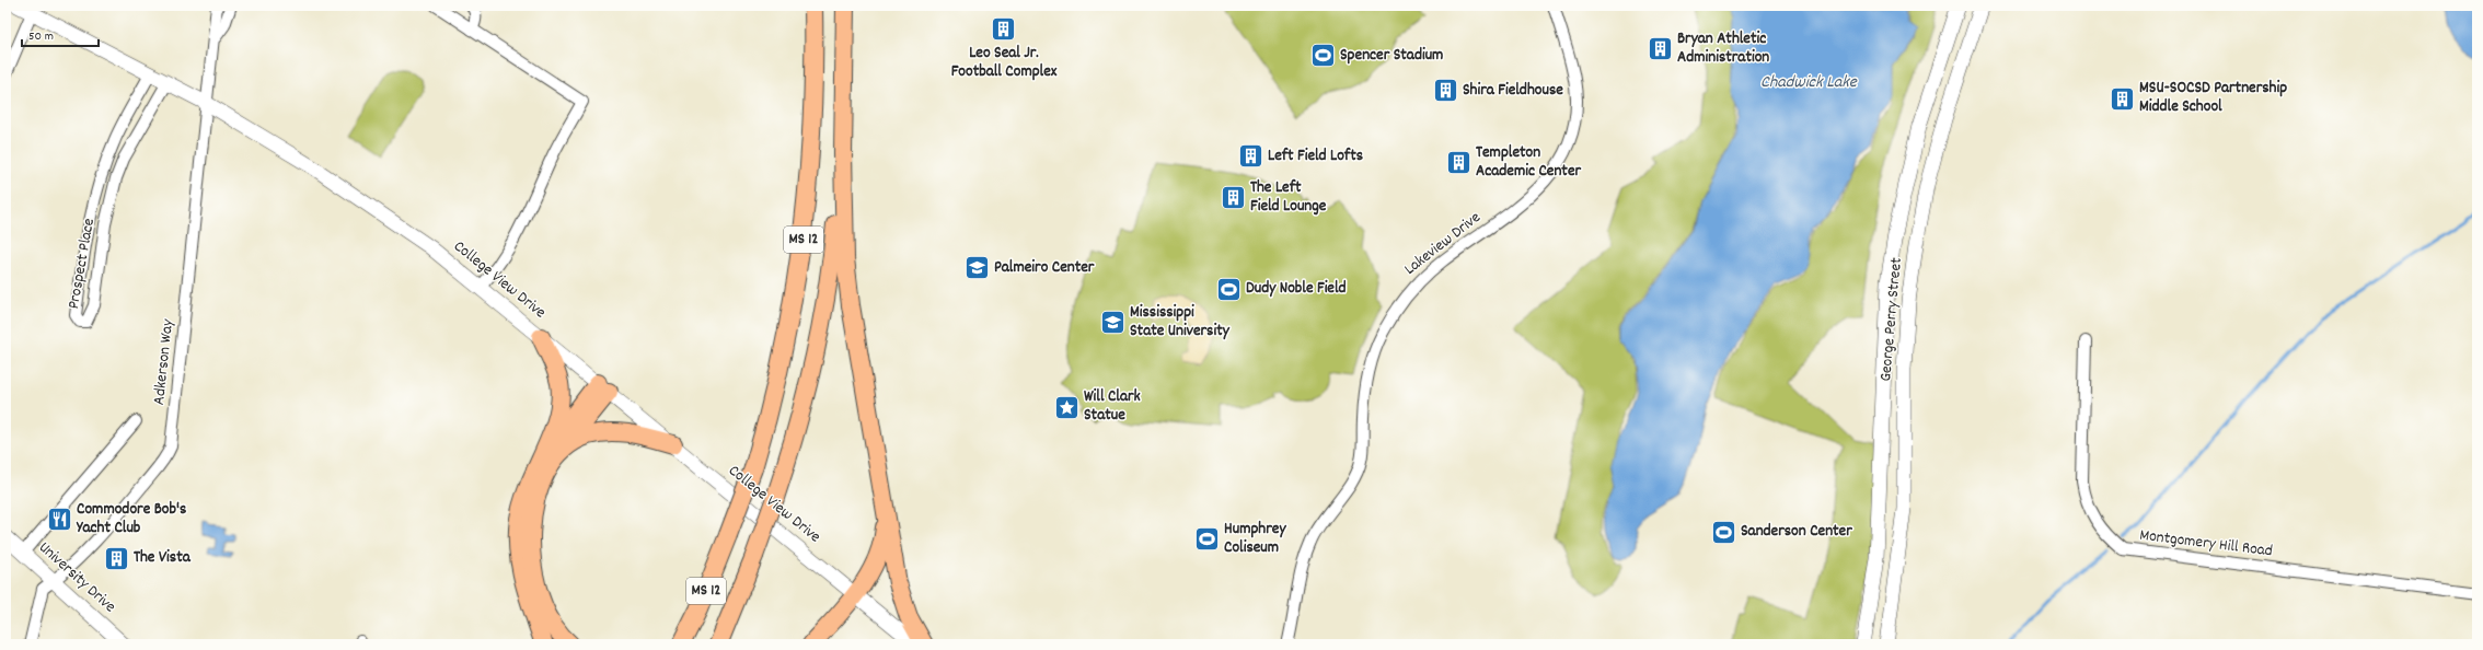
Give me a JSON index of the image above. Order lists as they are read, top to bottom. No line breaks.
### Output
{"streets":{"main road":["MS 12"],"street":["Lakeview Drive","Prospect Place","College View Drive","George Perry Street","Adkerson Way","Montgomery Hill Road","University Drive"]},"crossings":[["Prospect Place","College View Drive"],["College View Drive","Adkerson Way"],["Adkerson Way","University Drive"]],"water":["Chadwick Lake"],"places":{"building":["Leo Seal Jr. Football Complex","Bryan Athletic Administration","Shira Fieldhouse","MSU-SOCSD Partnership Middle School","Left Field Lofts","Templeton Academic Center","The Left Field Lounge","The Vista"],"sports":["Spencer Stadium","Dudy Noble Field","Sanderson Center","Humphrey Coliseum"],"school or university":["Palmeiro Center","Mississippi State University"],"place":["Will Clark Statue"],"restaurant":["Commodore Bob's Yacht Club"]},"scale_bar":"50 m"}
